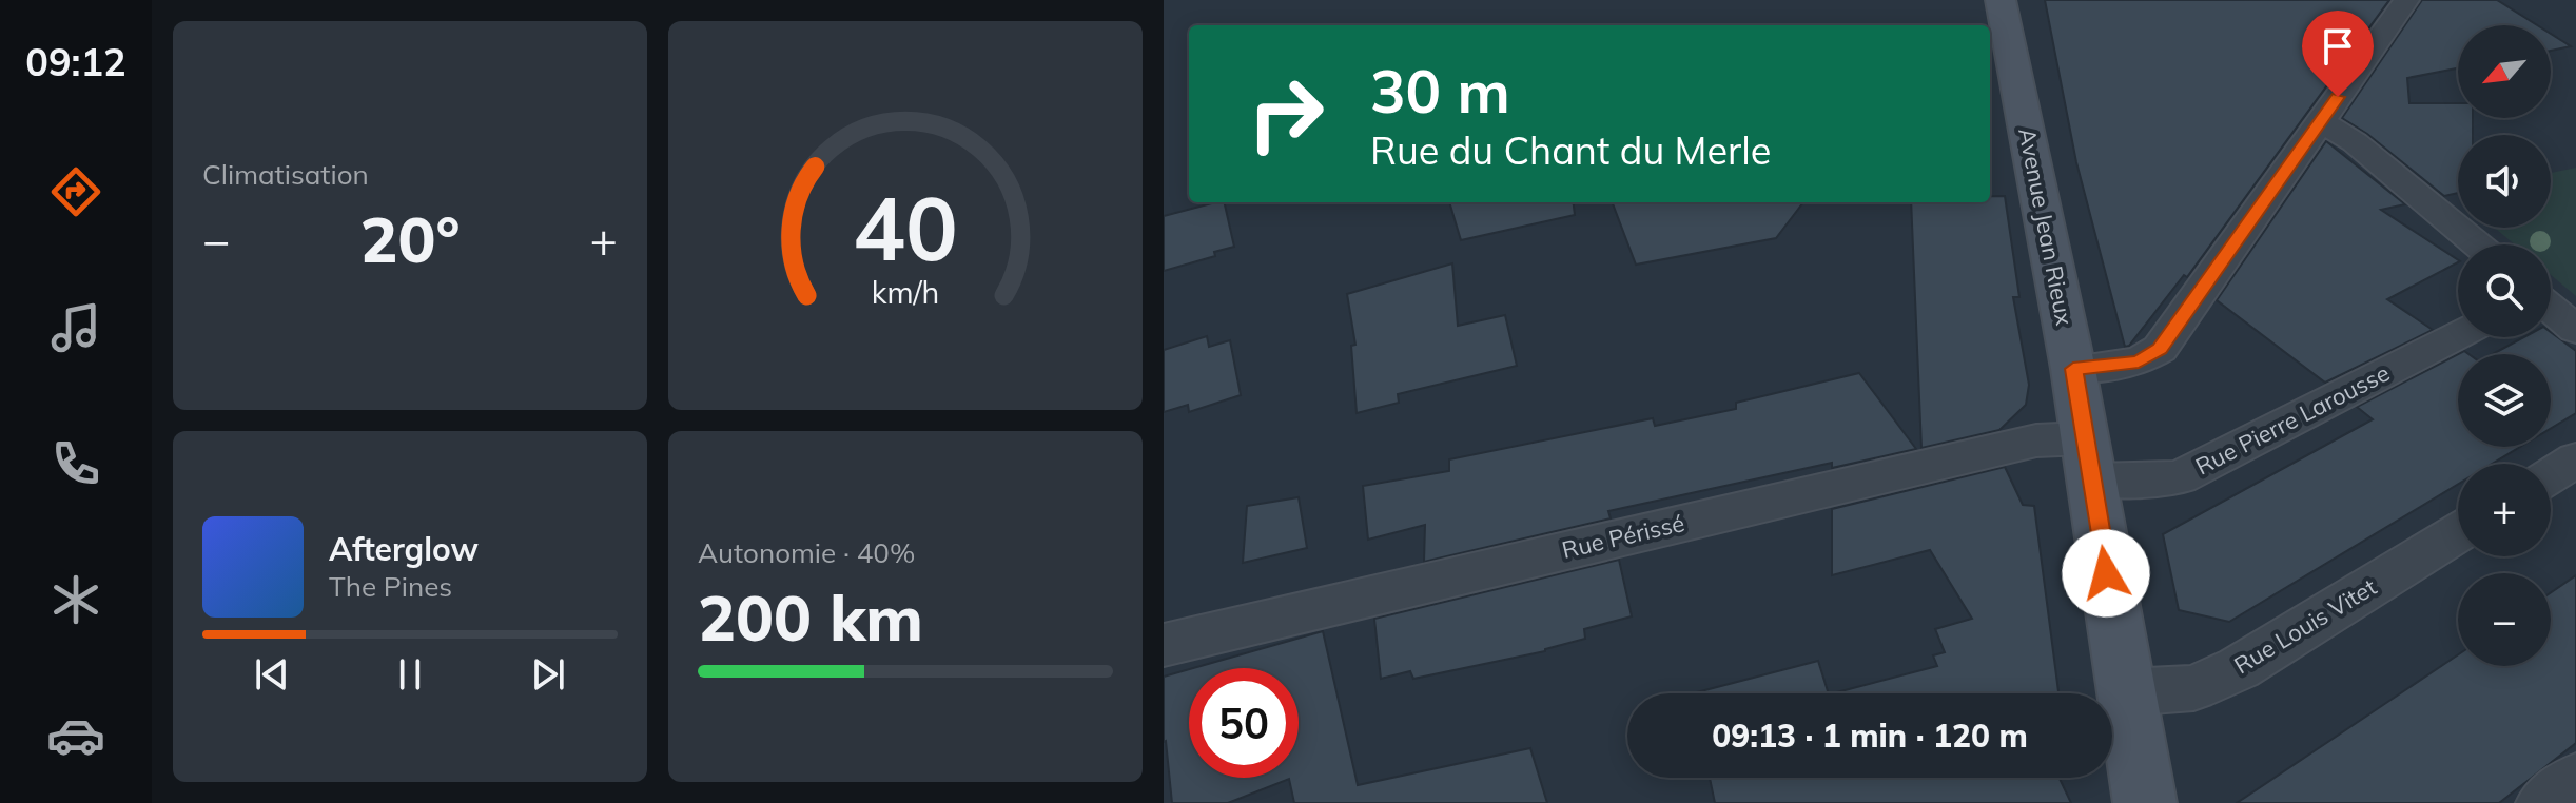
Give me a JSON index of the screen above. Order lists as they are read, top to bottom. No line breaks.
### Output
{"streets":{"main road":["Avenue Jean Rieux"],"street":["Rue Pierre Larousse","Rue Périssé","Rue Louis Vitet"]},"crossings":[["Avenue Jean Rieux","Rue Pierre Larousse"],["Avenue Jean Rieux","Rue Périssé"],["Avenue Jean Rieux","Rue Louis Vitet"],["Rue Pierre Larousse","Rue Périssé"]],"north":"bottom left","page":{"tabs":"09:12","tile":["Climatisation",["Autonomie · 40%","200 km"]],"map_buttons":["+","−"],"turn":["30 m","Rue du Chant du Merle"],"heat":["−","20°","+"],"song":["Afterglow","The Pines"],"limit":"50","trip":"09:13 · 1 min · 120 m","gauge":["40","km/h"]}}
